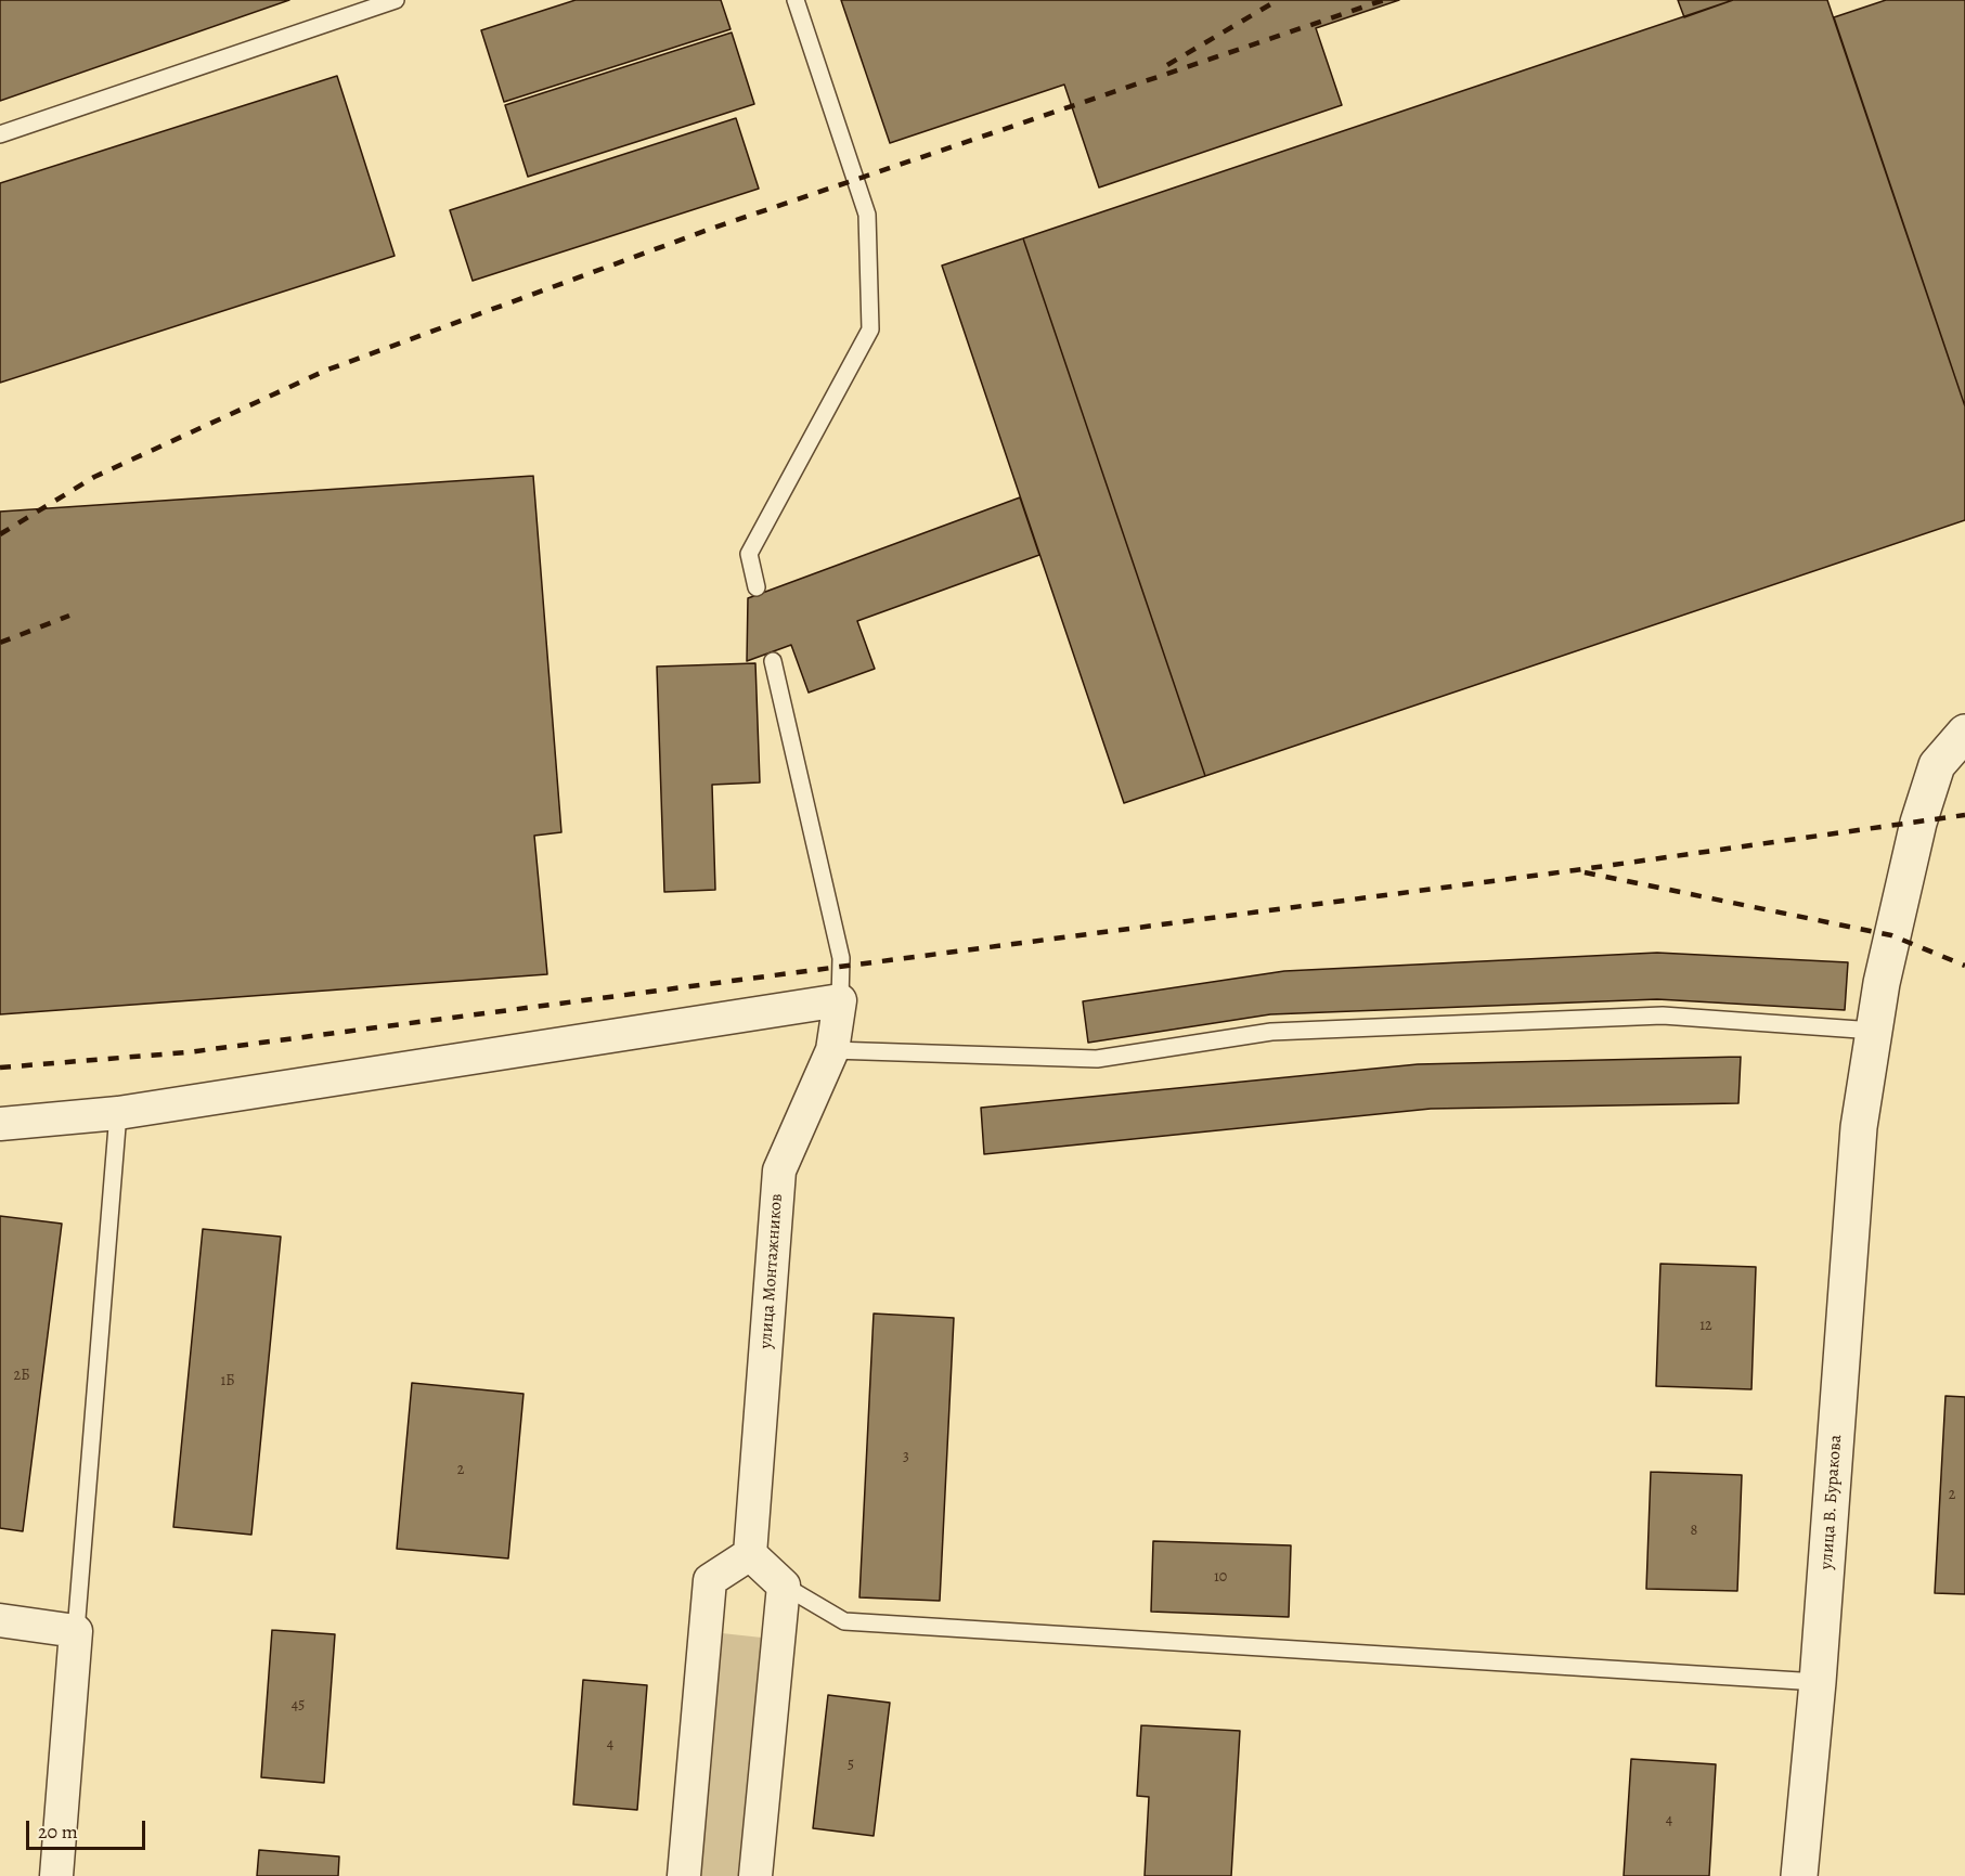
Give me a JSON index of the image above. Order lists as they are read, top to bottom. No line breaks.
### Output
{"streets":{"street":["улица Монтажников","улица В. Буракова"]},"house_numbers":["12","2Б","1Б","3","2","2","8","10","45","4","5","4"],"scale_bar":"20 m"}
